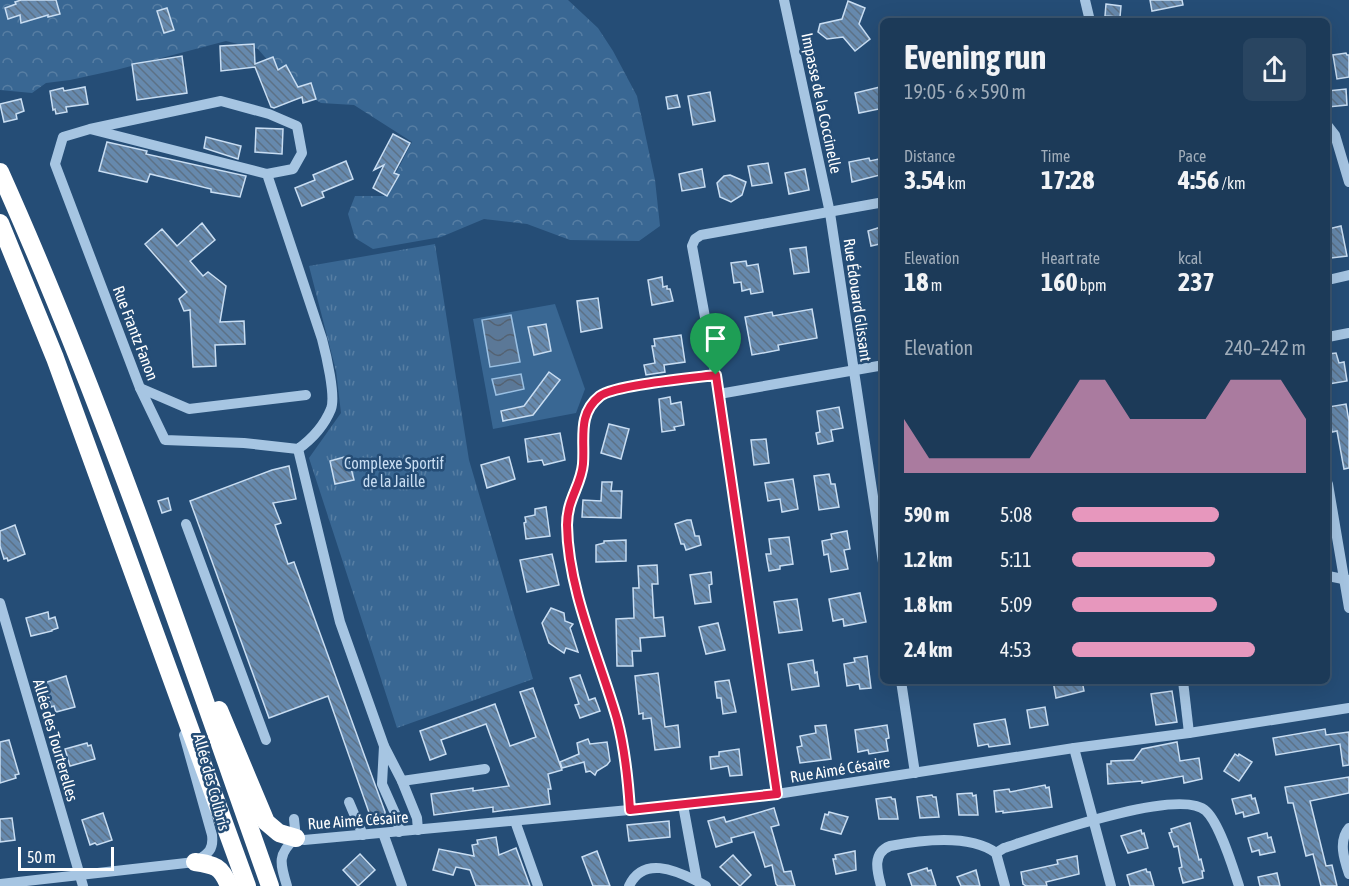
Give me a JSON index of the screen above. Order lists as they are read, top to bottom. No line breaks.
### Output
{"streets":{"street":["Impasse de la Coccinelle","Rue Édouard Glissant","Rue Frantz Fanon","Allée des Tourterelles","Rue Aimé Césaire","Allée des Colibris"]},"crossings":[["Impasse de la Coccinelle","Rue Édouard Glissant"]],"parks":["Complexe Sportif de la Jaille"],"scale_bar":"50 m","page":{"heading":["Evening run","19:05 · 6 × 590 m"],"stats":[["Distance","3.54 km"],["Time","17:28"],["Pace","4:56 /km"],["Elevation","18 m"],["Heart rate","160 bpm"],["kcal","237"]],"chart":["Elevation","240–242 m"],"list":[{"name":"590 m","note":"5:08"},{"name":"1.2 km","note":"5:11"},{"name":"1.8 km","note":"5:09"},{"name":"2.4 km","note":"4:53"}],"scale":"50 m"}}
